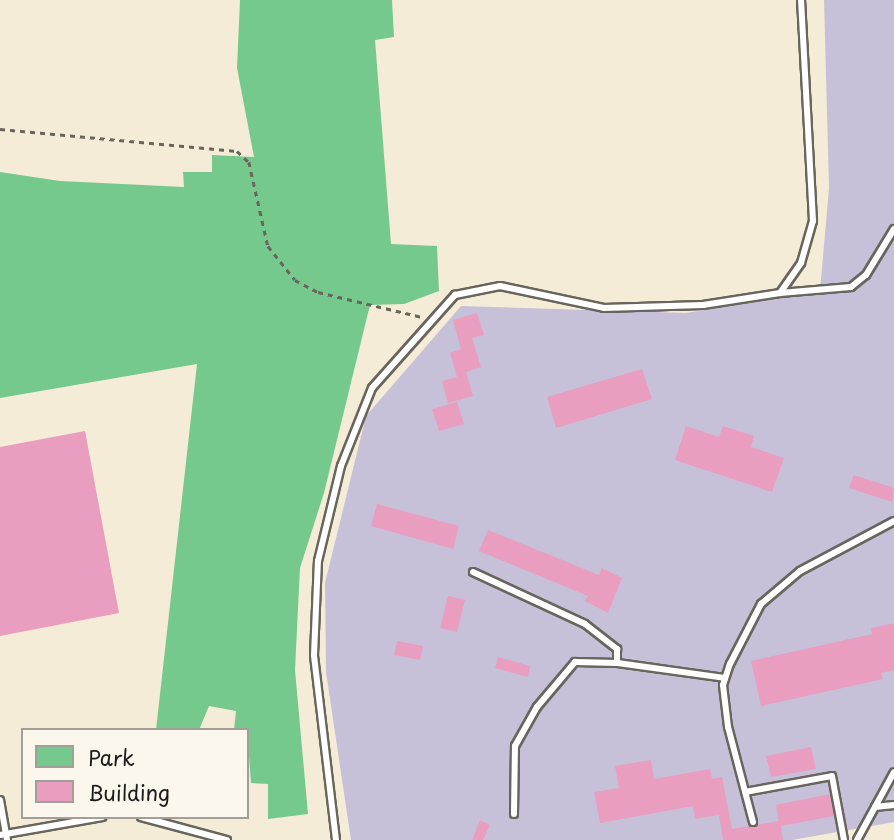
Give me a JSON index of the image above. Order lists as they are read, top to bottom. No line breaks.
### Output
{"legend":["Park","Building"]}
